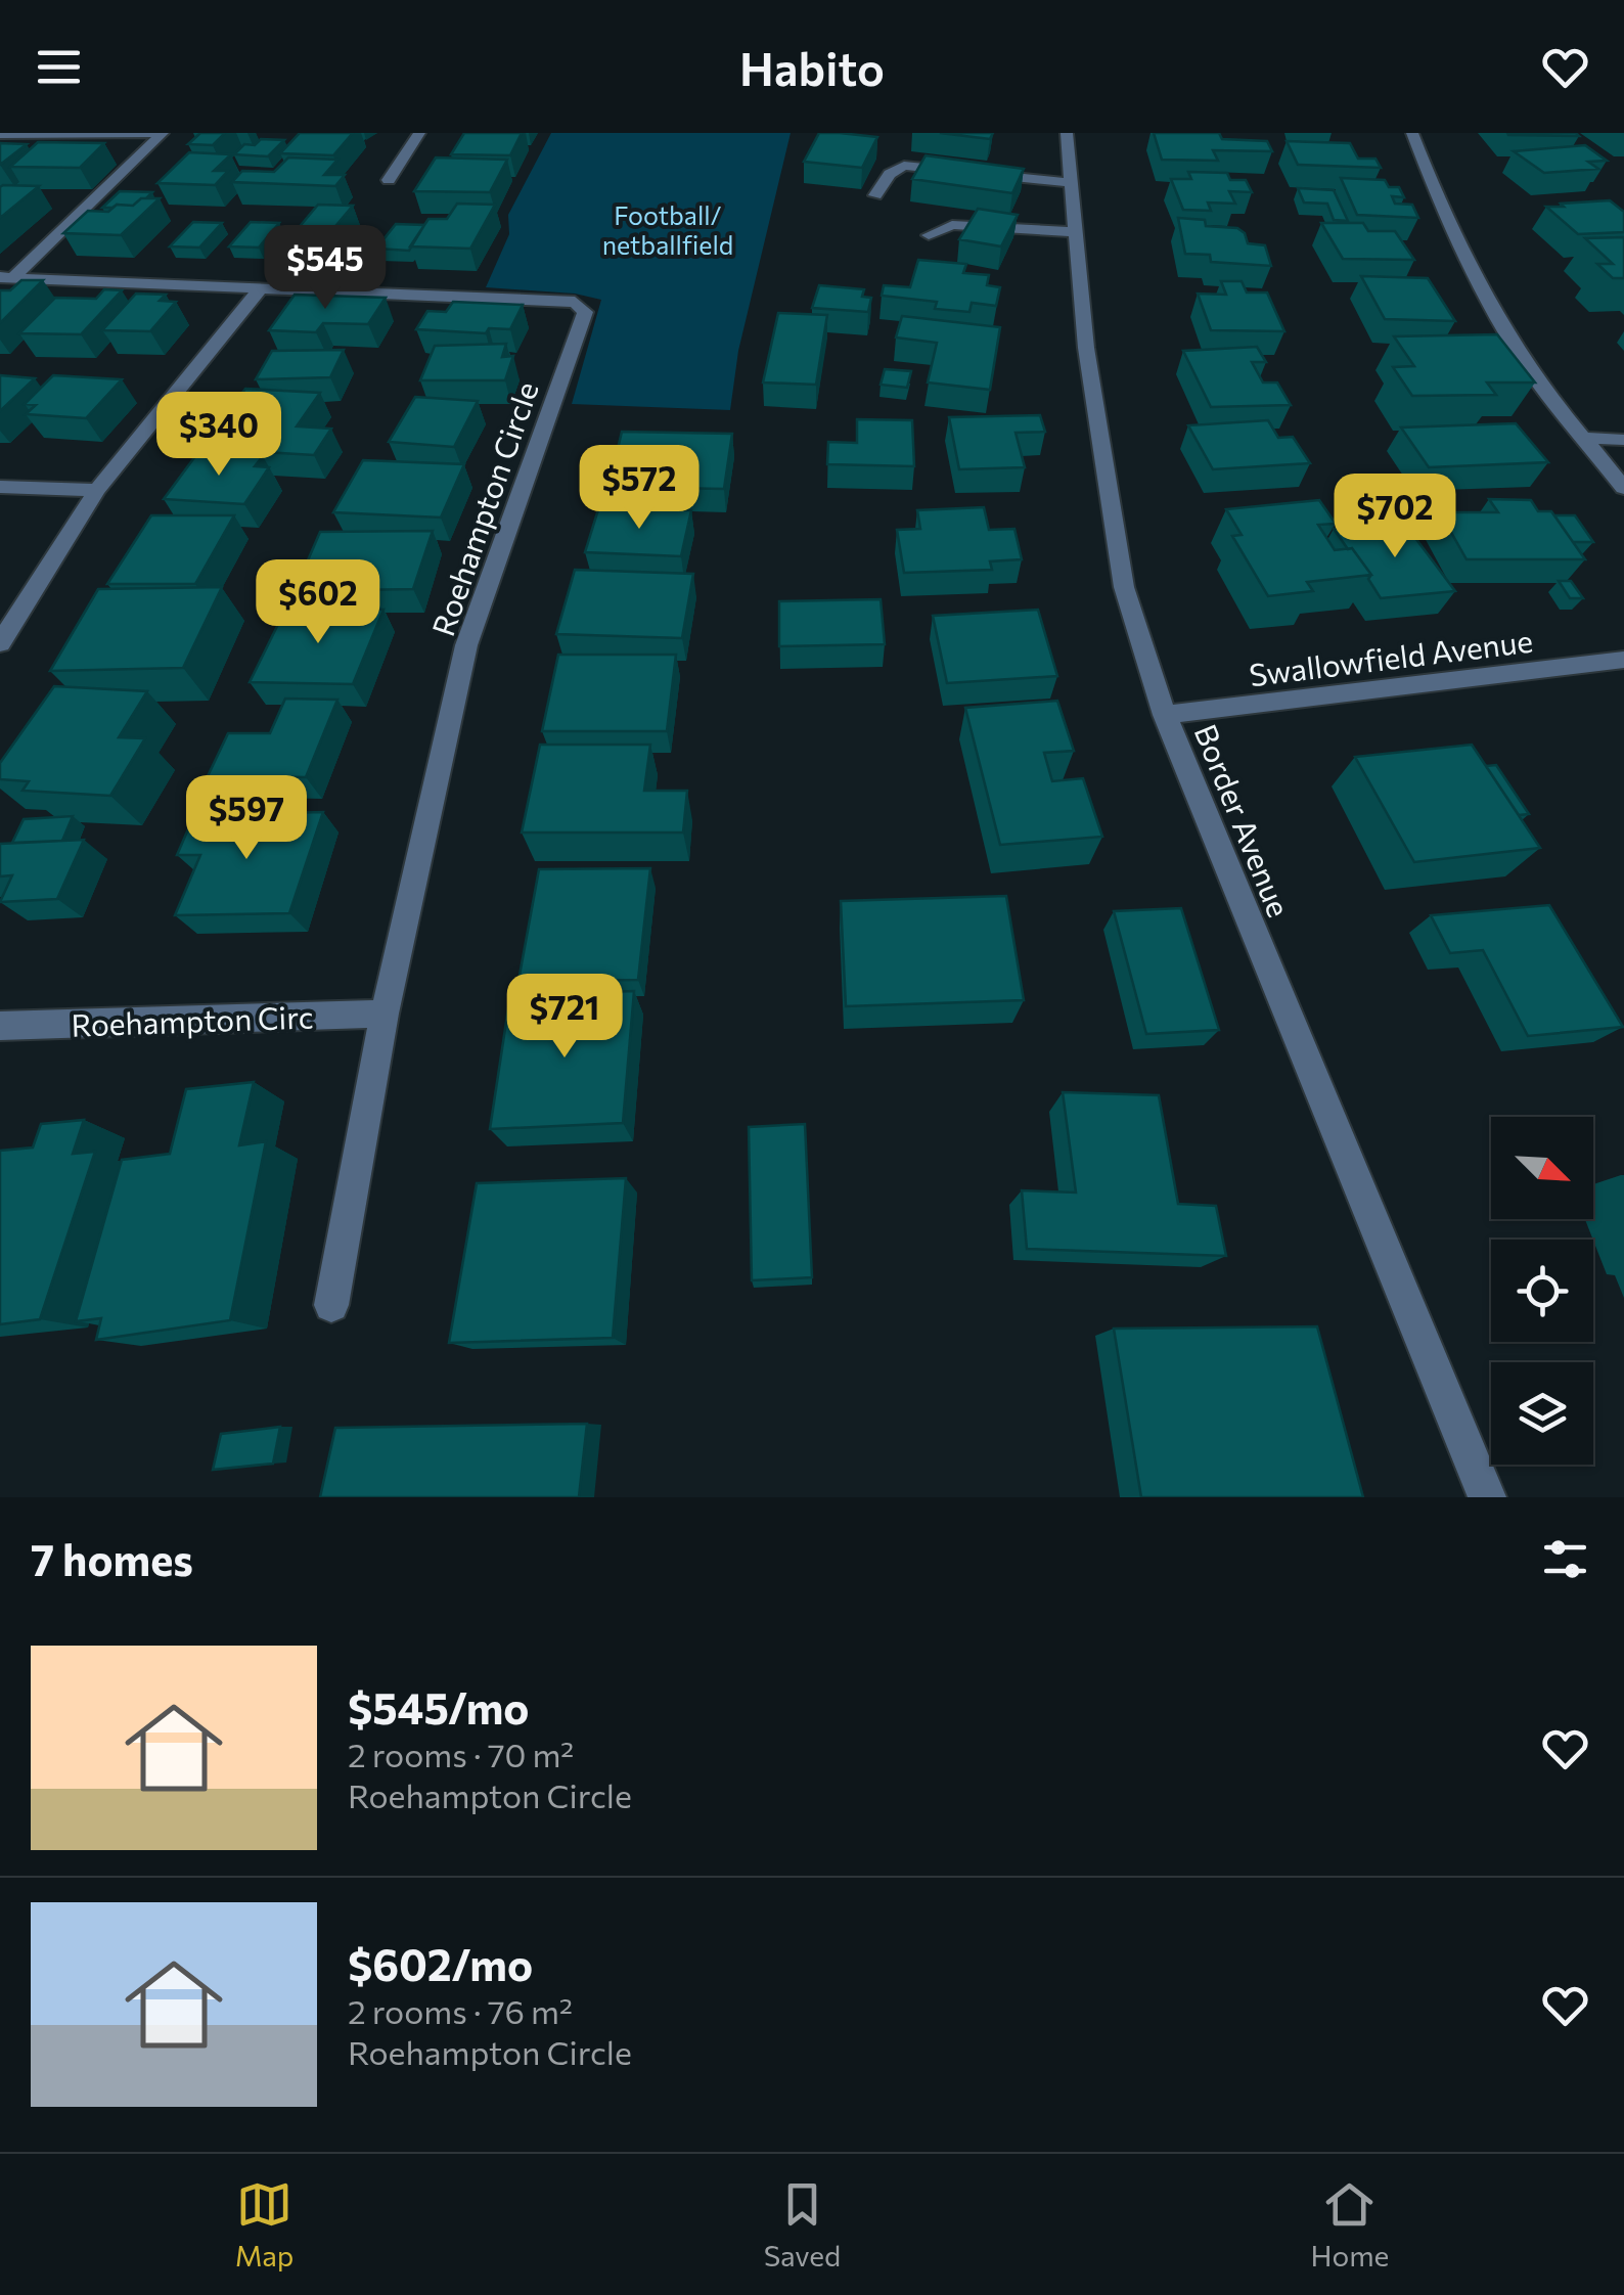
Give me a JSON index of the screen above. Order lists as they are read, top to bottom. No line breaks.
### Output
{"streets":{"street":["Roehampton Circle","Swallowfield Avenue","Border Avenue","Roehampton Circ"]},"crossings":[["Roehampton Circle","Roehampton Circ"],["Swallowfield Avenue","Border Avenue"]],"parks":["Football/ netballfield"],"north":"bottom right","page":{"header":"Habito","price":["$545","$340","$572","$702","$602","$597","$721"],"heading":"7 homes","list":[{"name":"$545/mo","note":"2 rooms · 70 m² · Roehampton Circle"},{"name":"$602/mo","note":"2 rooms · 76 m² · Roehampton Circle"}],"tabs":["Map","Saved","Home"]}}
